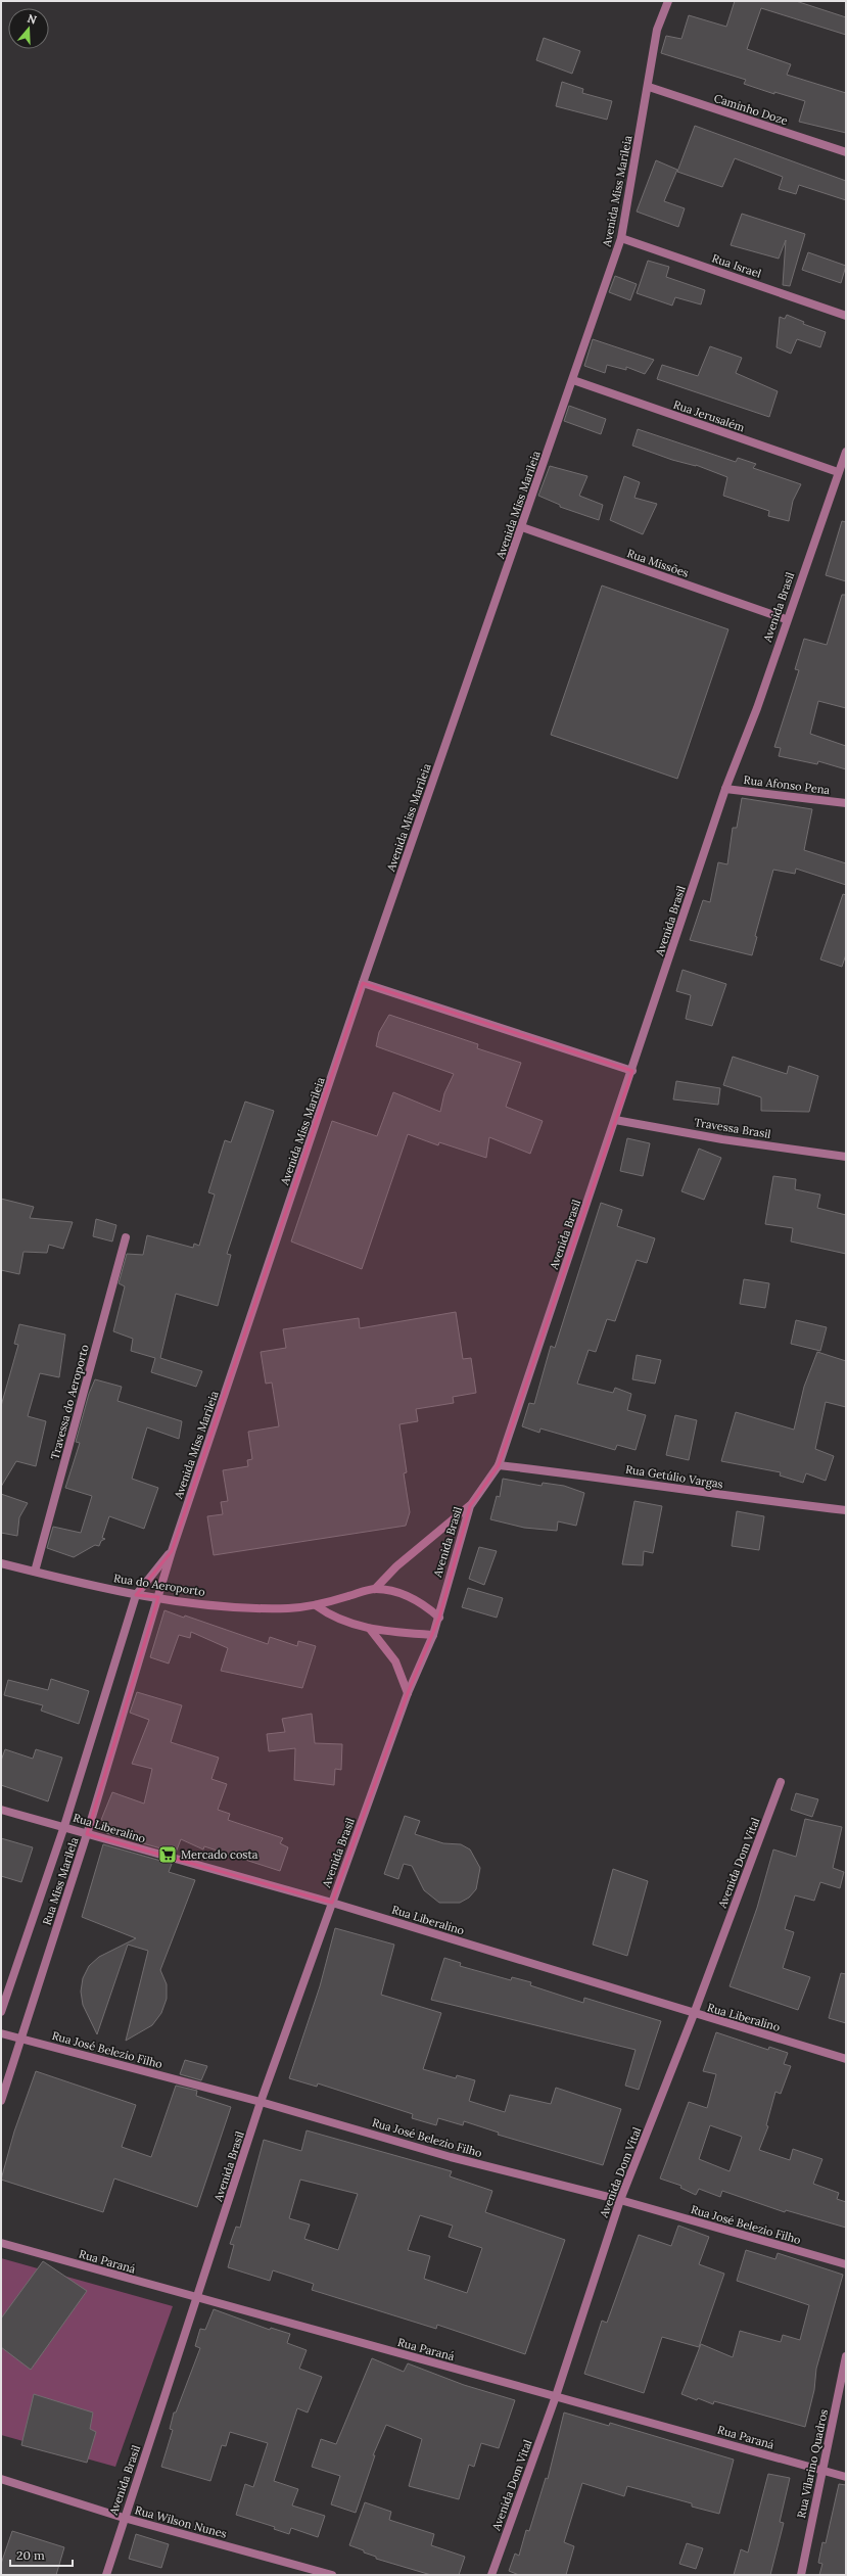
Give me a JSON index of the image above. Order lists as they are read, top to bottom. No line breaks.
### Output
{"streets":{"street":["Caminho Doze","Avenida Miss Marileia","Rua Israel","Rua Jerusalém","Rua Missões","Avenida Brasil","Rua Afonso Pena","Travessa Brasil","Travessa do Aeroporto","Rua Getúlio Vargas","Rua do Aeroporto","Rua Liberalino","Avenida Dom Vital","Rua Miss Marilela","Rua José Belezio Filho","Rua Paraná","Rua Vilarino Quadros","Rua Wilson Nunes"]},"crossings":[["Caminho Doze","Avenida Miss Marileia"],["Avenida Miss Marileia","Rua Israel"],["Avenida Miss Marileia","Rua Jerusalém"],["Avenida Miss Marileia","Rua Missões"],["Avenida Miss Marileia","Rua do Aeroporto"],["Avenida Miss Marileia","Rua Miss Marilela"],["Rua Jerusalém","Avenida Brasil"],["Rua Missões","Avenida Brasil"],["Avenida Brasil","Rua Afonso Pena"],["Avenida Brasil","Travessa Brasil"],["Avenida Brasil","Rua Getúlio Vargas"],["Avenida Brasil","Rua Liberalino"],["Avenida Brasil","Rua José Belezio Filho"],["Avenida Brasil","Rua Paraná"],["Avenida Brasil","Rua Wilson Nunes"],["Travessa do Aeroporto","Rua do Aeroporto"],["Rua do Aeroporto","Rua Miss Marilela"],["Rua Liberalino","Avenida Dom Vital"],["Rua Liberalino","Rua Miss Marilela"],["Avenida Dom Vital","Rua José Belezio Filho"],["Avenida Dom Vital","Rua Paraná"],["Rua Miss Marilela","Rua José Belezio Filho"],["Rua Paraná","Rua Vilarino Quadros"]],"places":{"supermarket":["Mercado costa"]},"scale_bar":"20 m","north":"top"}
